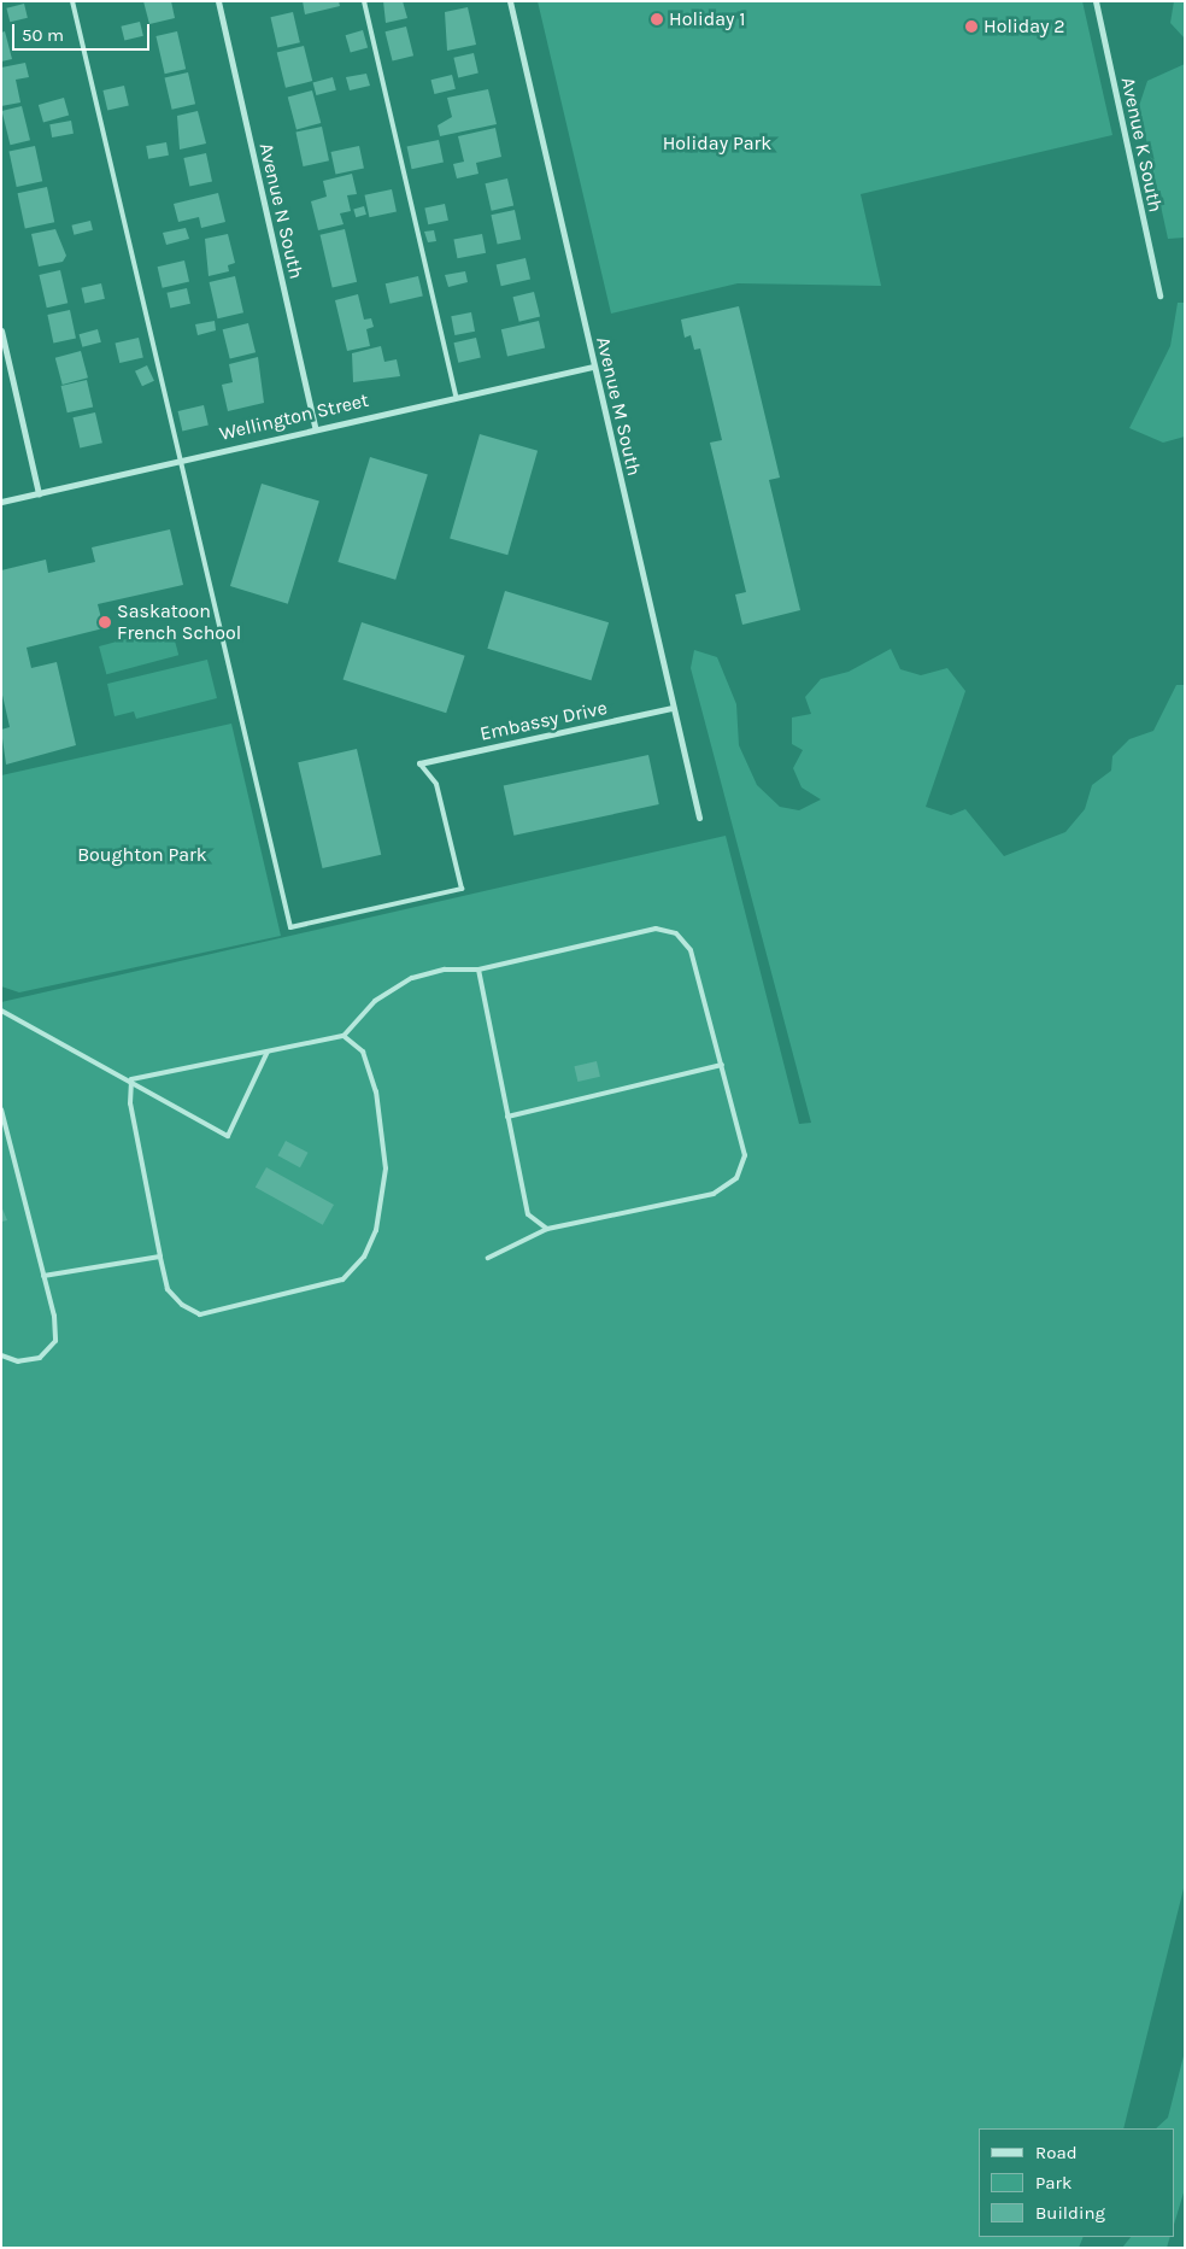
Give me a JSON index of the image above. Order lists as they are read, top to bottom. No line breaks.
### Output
{"streets":{"street":["Avenue K South","Avenue N South","Avenue M South","Wellington Street","Embassy Drive"]},"crossings":[["Avenue N South","Wellington Street"],["Avenue M South","Wellington Street"],["Avenue M South","Embassy Drive"]],"parks":["Holiday Park","Boughton Park"],"places":["Holiday 1","Holiday 2","Saskatoon French School"],"legend":["Road","Park","Building"],"scale_bar":"50 m"}
